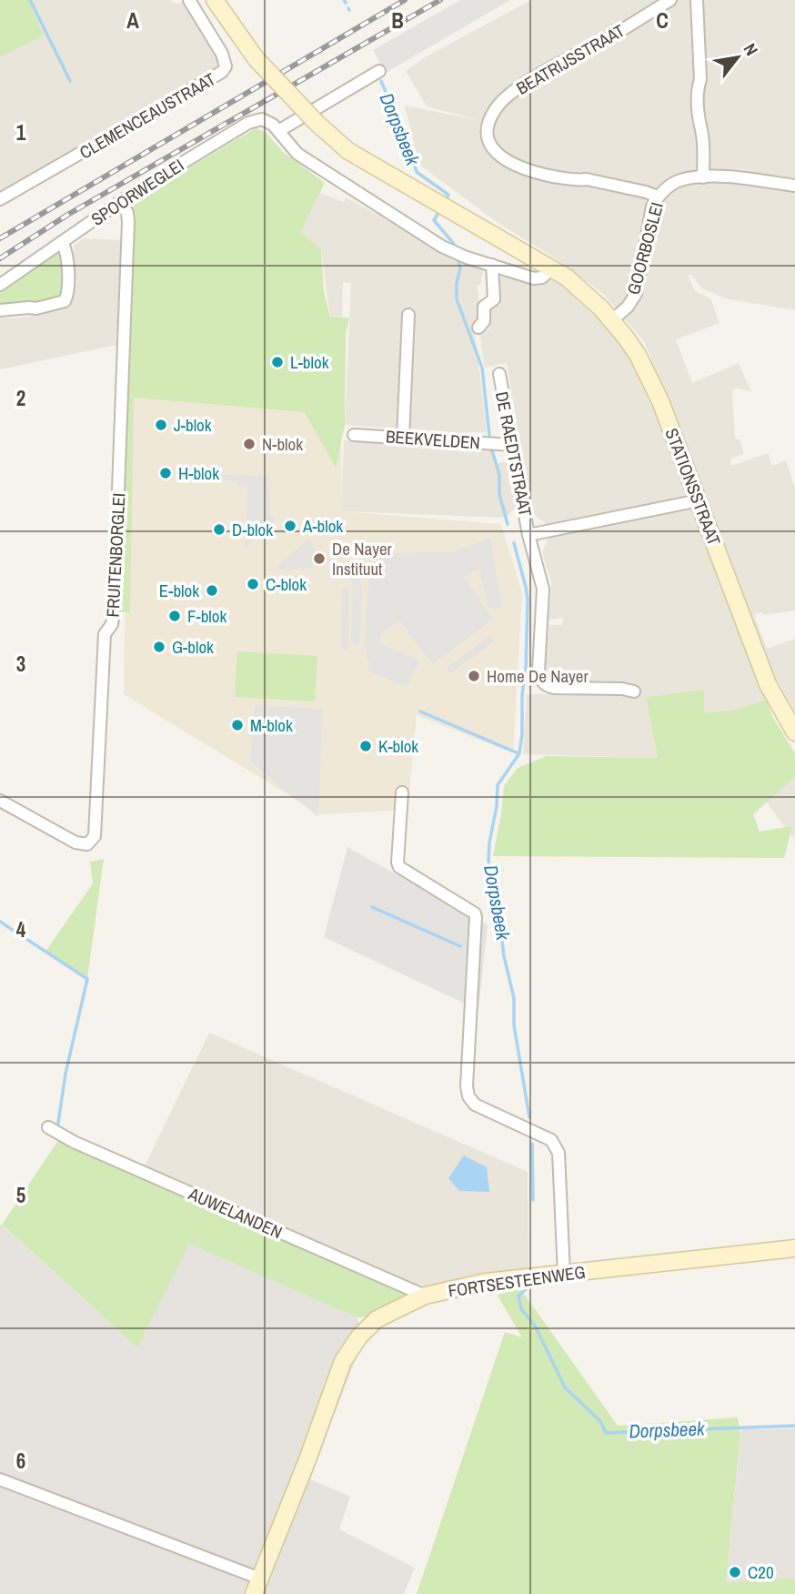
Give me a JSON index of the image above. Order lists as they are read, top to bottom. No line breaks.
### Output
{"streets":{"street":["BEATRIJSSTRAAT","CLEMENCEAUSTRAAT","SPOORWEGLEI","GOORBOSLEI","BEEKVELDEN","DE RAEDTSTRAAT","STATIONSSTRAAT","FRUITENBORGLEI","AUWELANDEN","FORTSESTEENWEG"]},"crossings":[["BEATRIJSSTRAAT","GOORBOSLEI"],["SPOORWEGLEI","FRUITENBORGLEI"],["GOORBOSLEI","STATIONSSTRAAT"],["BEEKVELDEN","DE RAEDTSTRAAT"],["AUWELANDEN","FORTSESTEENWEG"]],"water":["Dorpsbeek"],"places":["L-blok","J-blok","N-blok","H-blok","A-blok","D-blok","De Nayer Instituut","C-blok","E-blok","F-blok","G-blok","Home De Nayer","M-blok","K-blok","C20"],"north":"top right","grid":{"columns":["A","B","C"],"rows":["1","2","3","4","5","6"]}}
